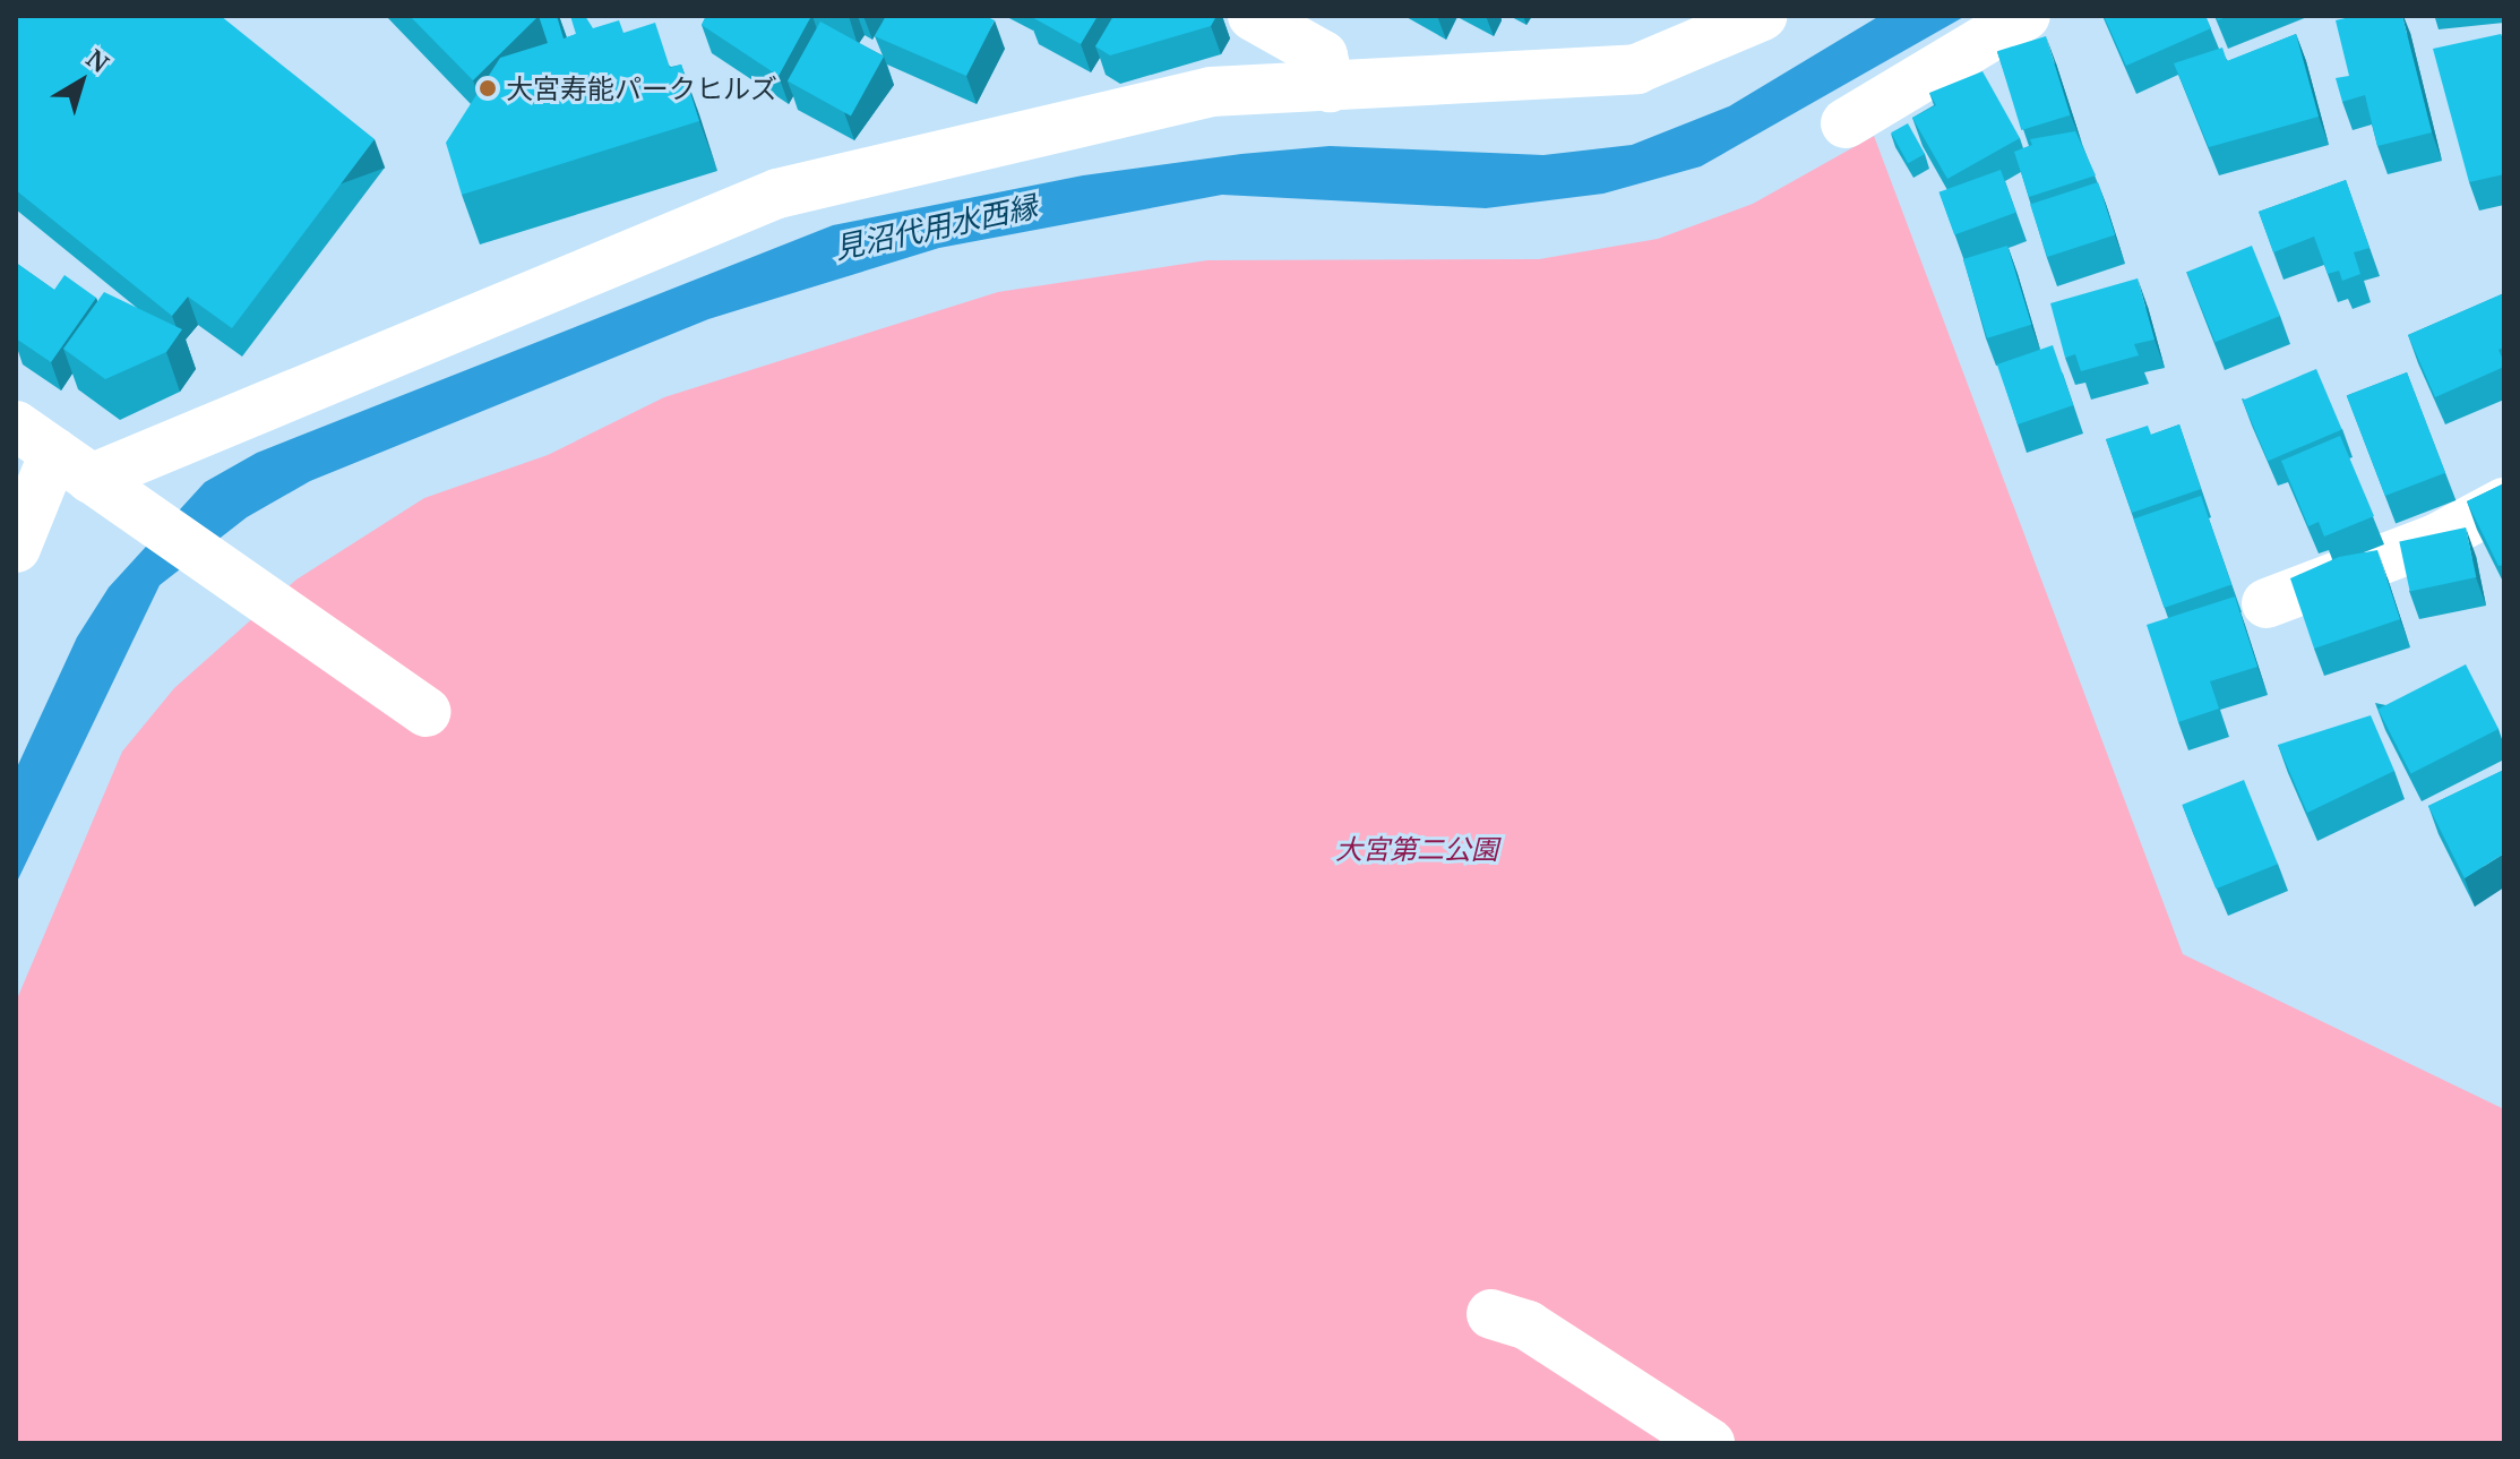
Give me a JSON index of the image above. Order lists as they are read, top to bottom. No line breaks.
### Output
{"water":["見沼代用水西縁"],"parks":["大宮第二公園"],"places":["大宮寿能パークヒルズ"],"north":"top right"}
